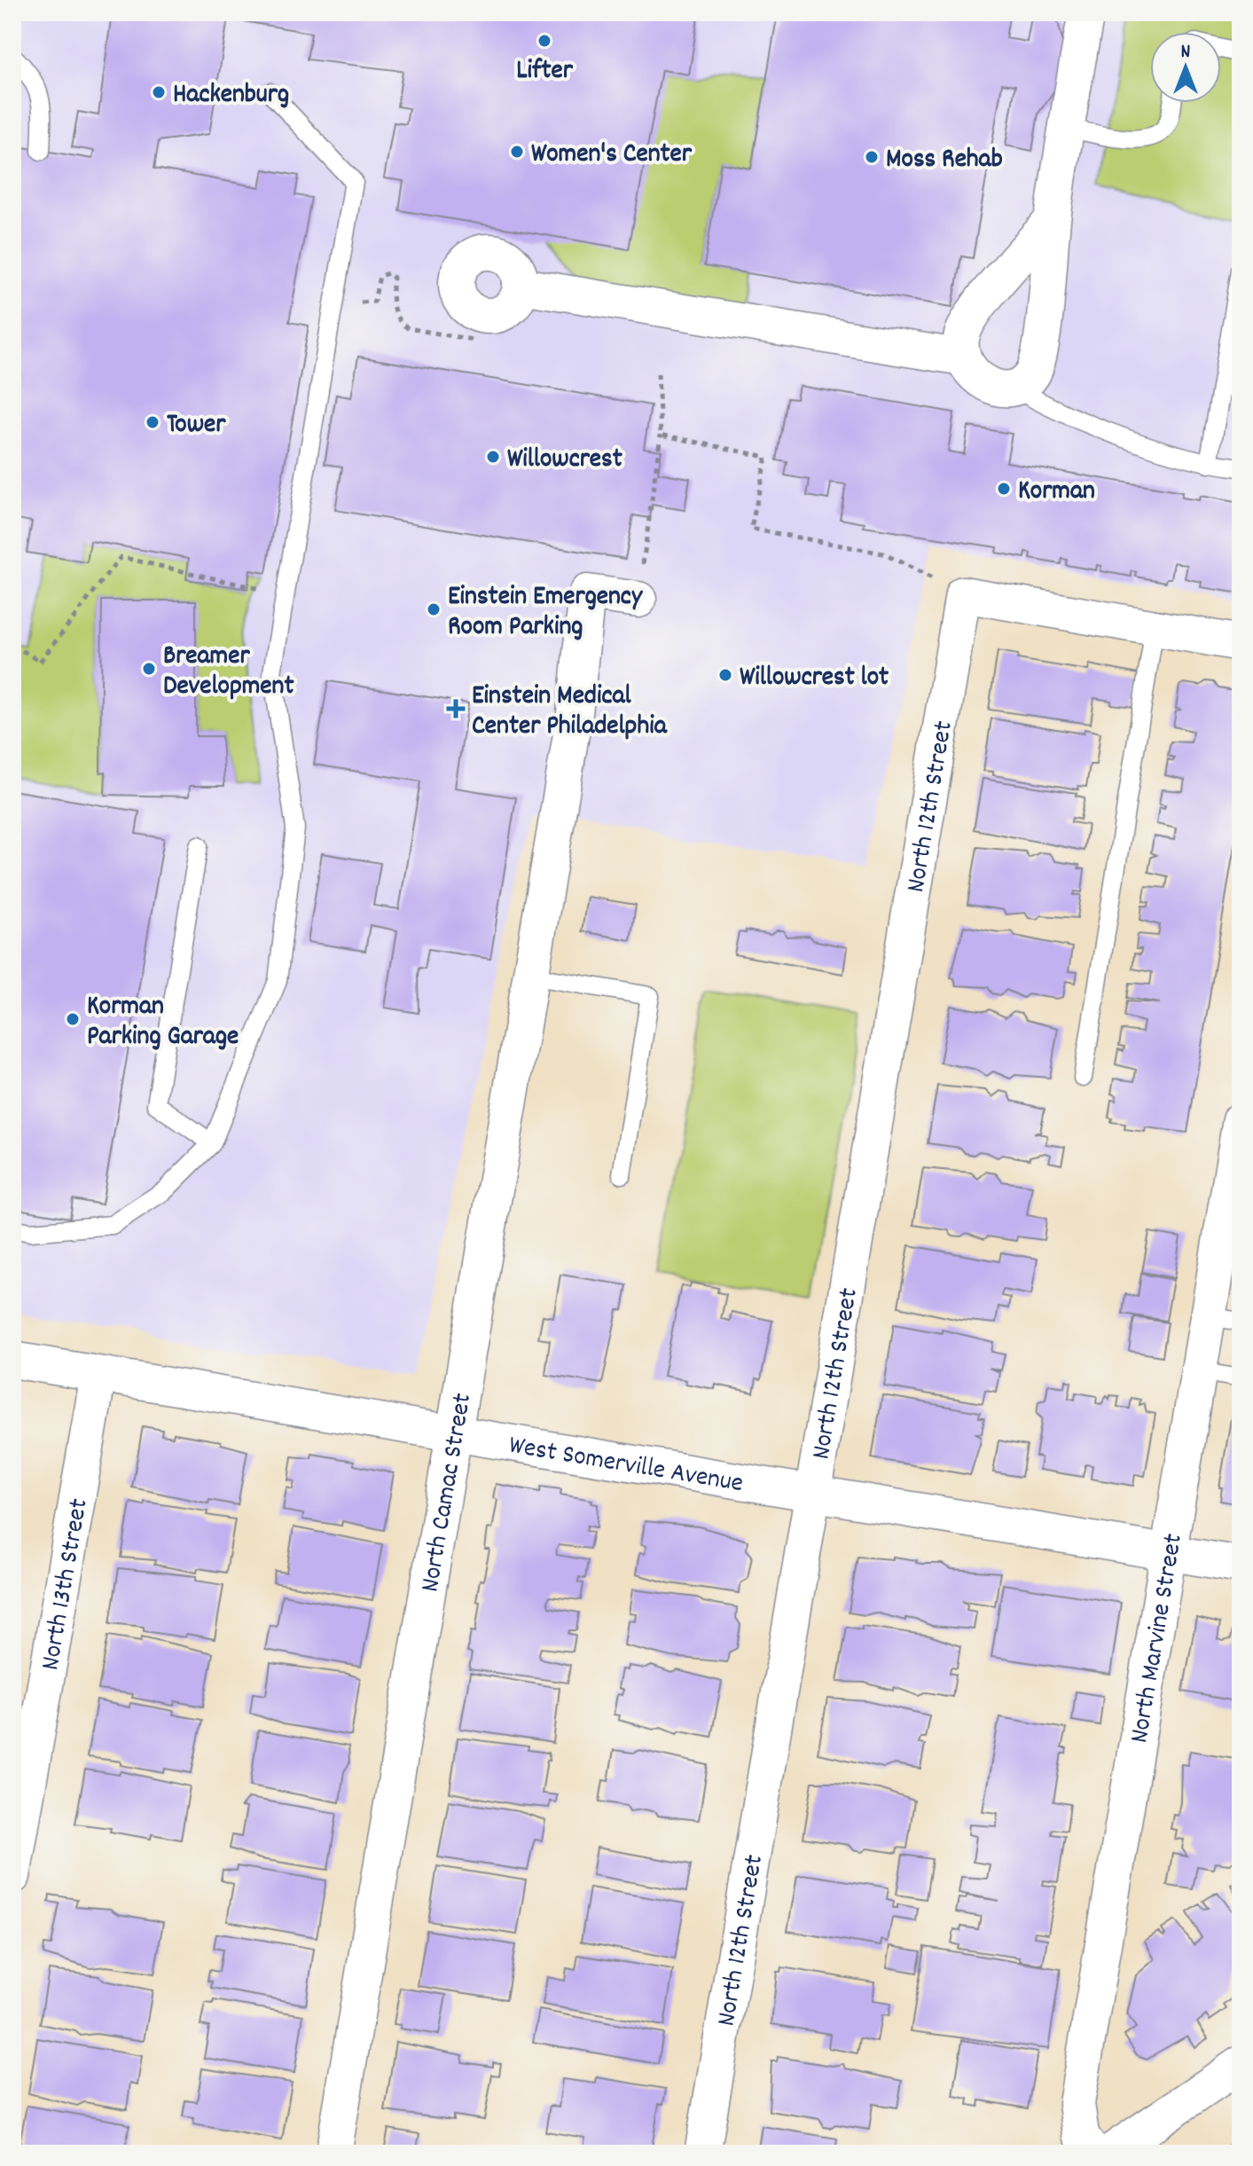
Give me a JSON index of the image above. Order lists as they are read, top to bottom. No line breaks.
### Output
{"streets":{"street":["North 12th Street","West Somerville Avenue","North Camac Street","North 13th Street","North Marvine Street"]},"crossings":[["North 12th Street","West Somerville Avenue"],["West Somerville Avenue","North Camac Street"],["West Somerville Avenue","North 13th Street"],["West Somerville Avenue","North Marvine Street"]],"places":{"other":["Lifter","Hackenburg","Women's Center","Moss Rehab","Tower","Willowcrest","Korman","Einstein Emergency Room Parking","Breamer Development","Willowcrest lot","Korman Parking Garage"],"health":["Einstein Medical Center Philadelphia"]},"north":"top"}
